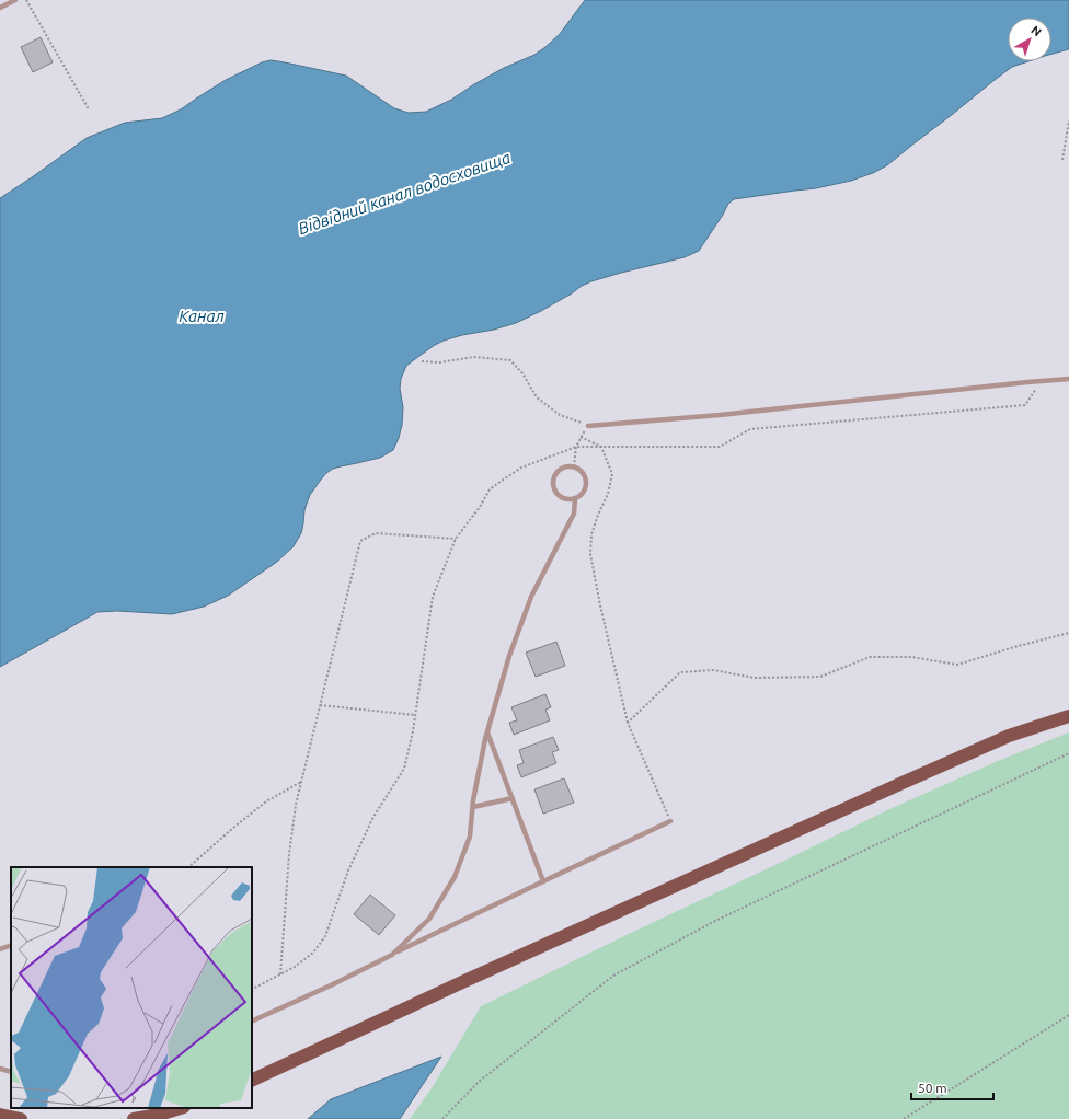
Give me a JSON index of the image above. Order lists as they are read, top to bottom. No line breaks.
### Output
{"water":["Відвідний канал водосховища","Канал"],"scale_bar":"50 m","north":"top right"}
